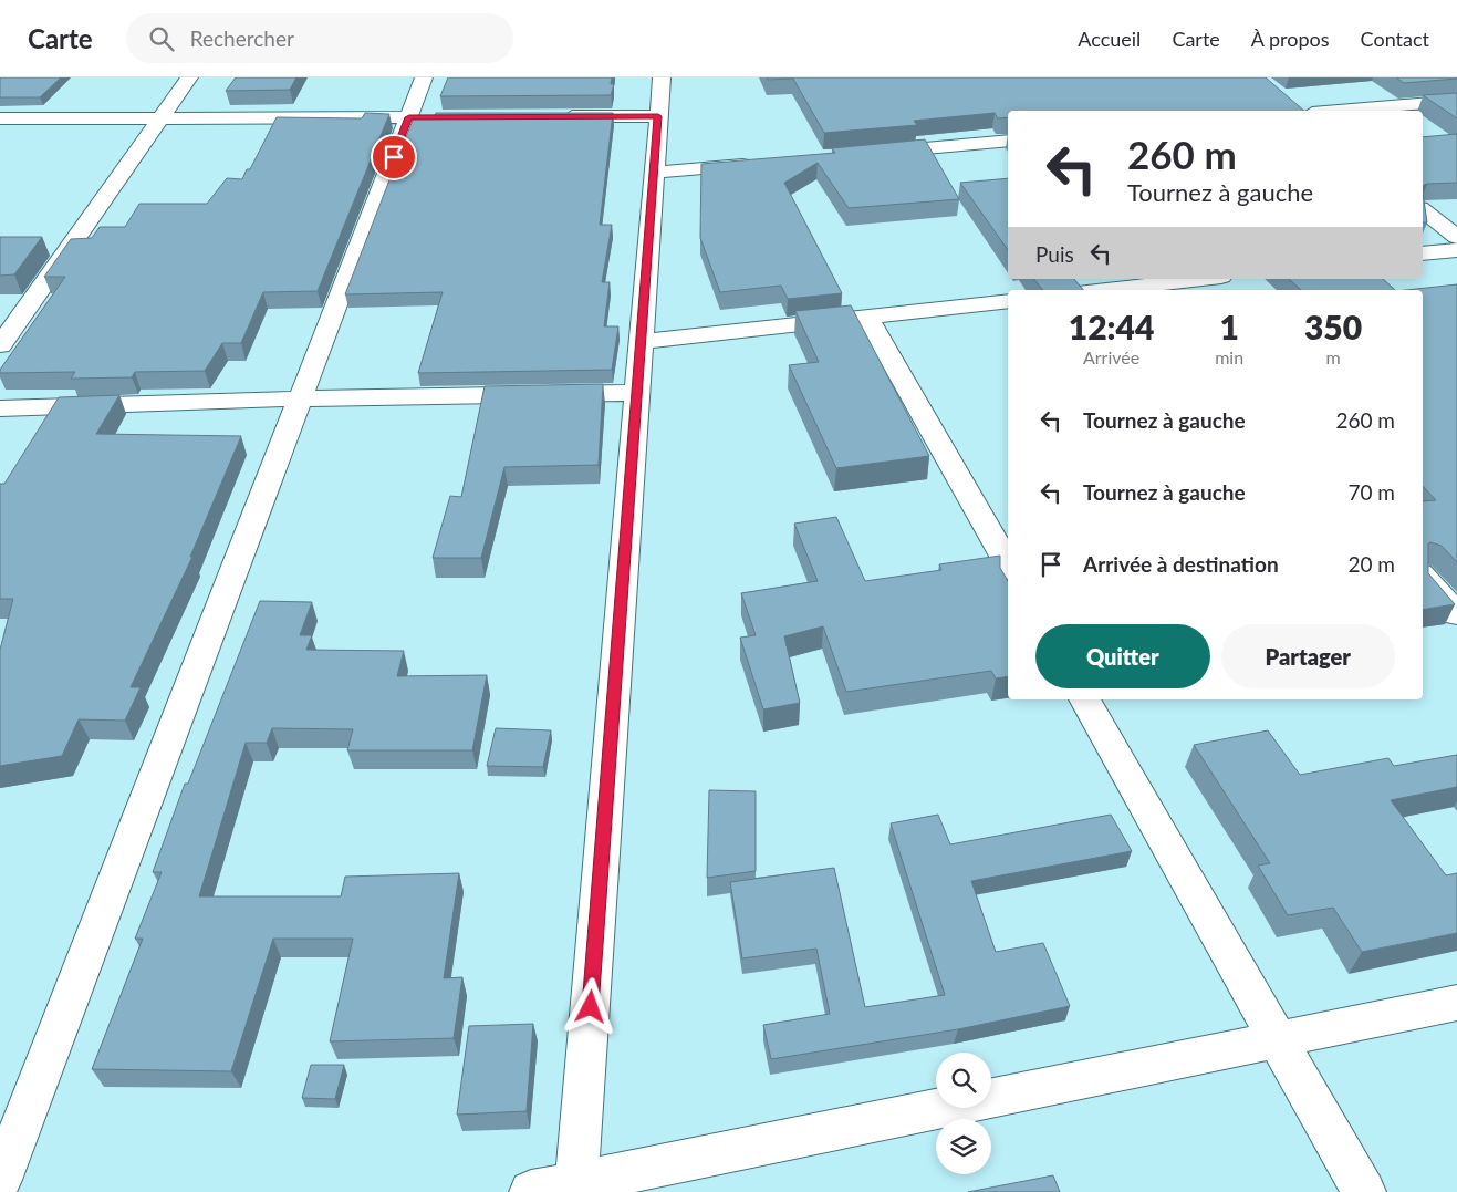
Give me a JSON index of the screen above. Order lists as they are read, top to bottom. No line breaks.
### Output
{"page":{"header":"Carte","search":"Rechercher","nav":["Accueil","Carte","À propos","Contact"],"turn":["260 m","Tournez à gauche"],"then":"Puis","eta":["12:44","Arrivée","1","min","350","m"],"list":[{"name":"Tournez à gauche","value":"260 m"},{"name":"Tournez à gauche","value":"70 m"},{"name":"Arrivée à destination","value":"20 m"}],"buttons":["Quitter","Partager"]}}
